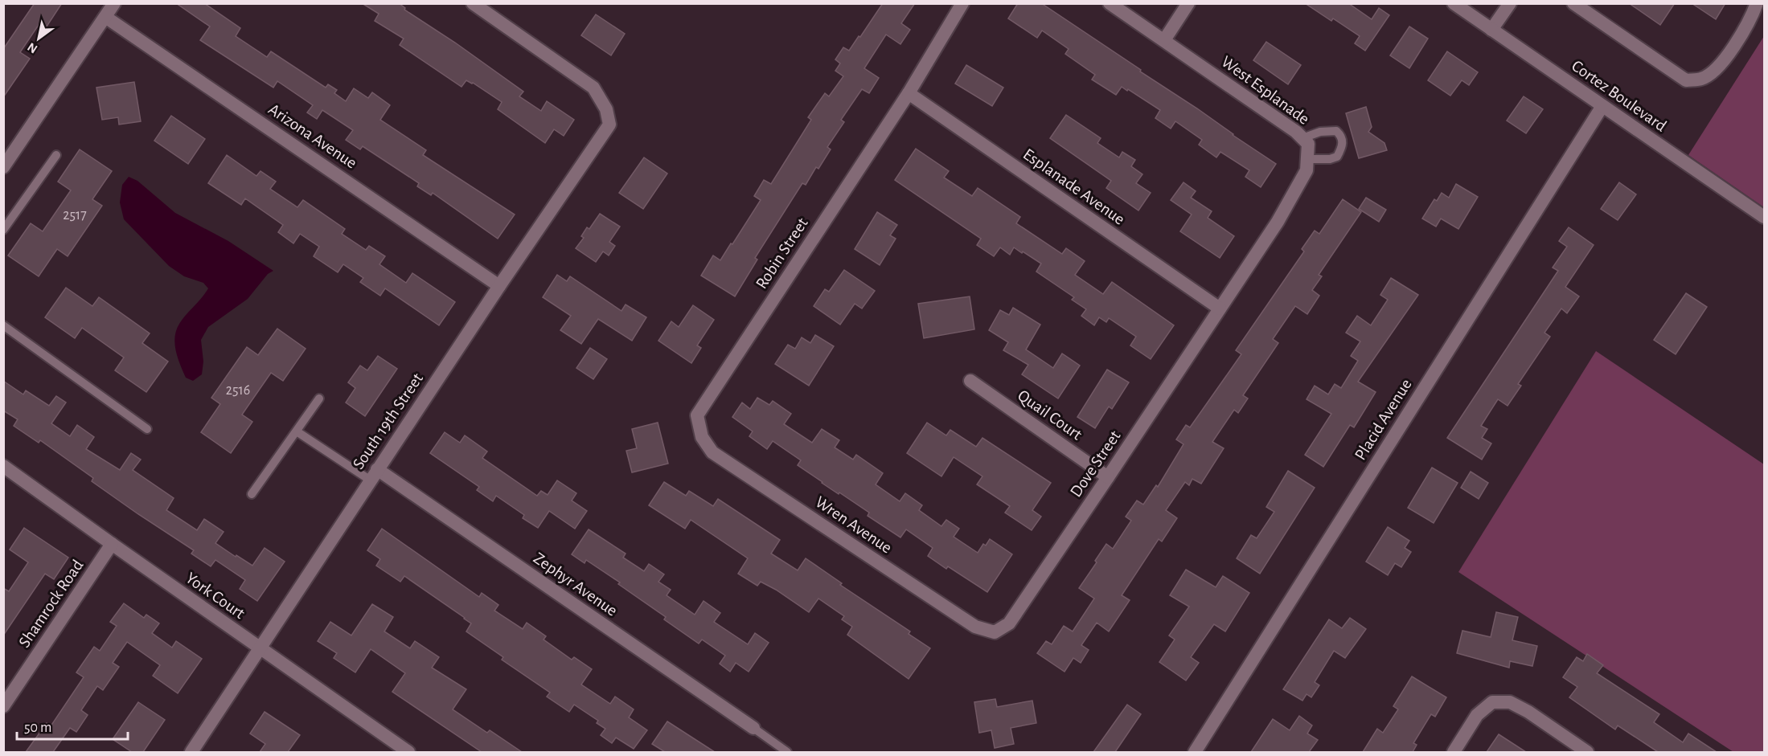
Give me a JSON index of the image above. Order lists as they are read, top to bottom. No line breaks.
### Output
{"streets":{"street":["West Esplanade","Cortez Boulevard","Arizona Avenue","Esplanade Avenue","Robin Street","Quail Court","Placid Avenue","South 19th Street","Dove Street","Wren Avenue","Zephyr Avenue","York Court","Shamrock Road"]},"crossings":[["Cortez Boulevard","Placid Avenue"],["Arizona Avenue","South 19th Street"],["Esplanade Avenue","Robin Street"],["Esplanade Avenue","Dove Street"],["Robin Street","Wren Avenue"],["Quail Court","Dove Street"],["South 19th Street","Zephyr Avenue"],["South 19th Street","York Court"],["Dove Street","Wren Avenue"],["York Court","Shamrock Road"]],"house_numbers":["2517","2516"],"scale_bar":"50 m","north":"bottom left"}
